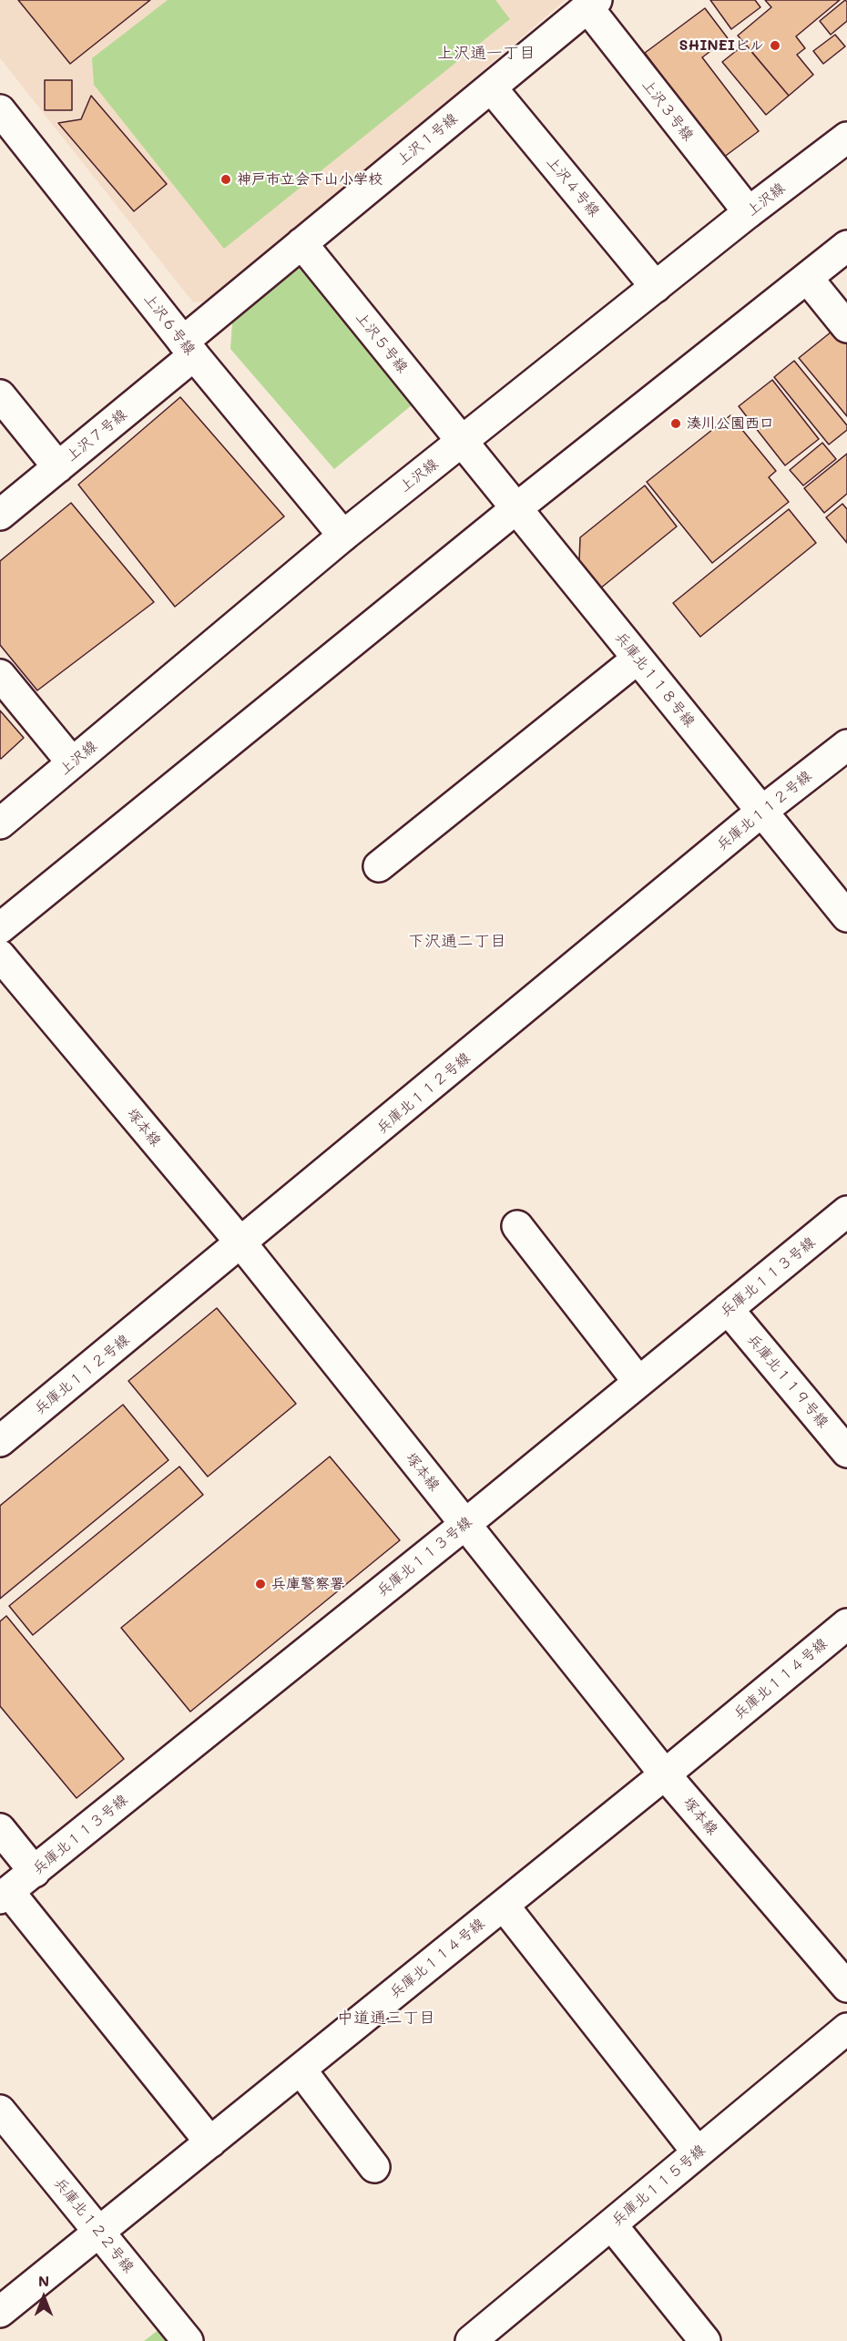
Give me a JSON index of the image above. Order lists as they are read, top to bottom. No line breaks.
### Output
{"streets":{"street":["上沢３号線","上沢１号線","上沢４号線","上沢線","上沢６号線","上沢５号線","上沢７号線","兵庫北１１８号線","兵庫北１１２号線","塚本線","兵庫北１１３号線","兵庫北１１９号線","兵庫北１１４号線","兵庫北１１５号線","兵庫北１２２号線"]},"crossings":[["上沢３号線","上沢１号線"],["上沢３号線","上沢線"],["上沢１号線","上沢４号線"],["上沢１号線","上沢６号線"],["上沢１号線","上沢５号線"],["上沢１号線","上沢７号線"],["上沢４号線","上沢線"],["上沢線","上沢６号線"],["上沢線","上沢５号線"],["上沢線","兵庫北１１８号線"],["上沢６号線","上沢７号線"],["上沢５号線","兵庫北１１８号線"],["兵庫北１１８号線","兵庫北１１２号線"],["兵庫北１１２号線","塚本線"],["塚本線","兵庫北１１３号線"],["塚本線","兵庫北１１４号線"],["兵庫北１１３号線","兵庫北１１９号線"],["兵庫北１１４号線","兵庫北１２２号線"]],"districts":["上沢通一丁目","下沢通二丁目","中道通三丁目"],"places":["SHINEIビル","神戸市立会下山小学校","湊川公園西口","兵庫警察署"],"north":"top"}
